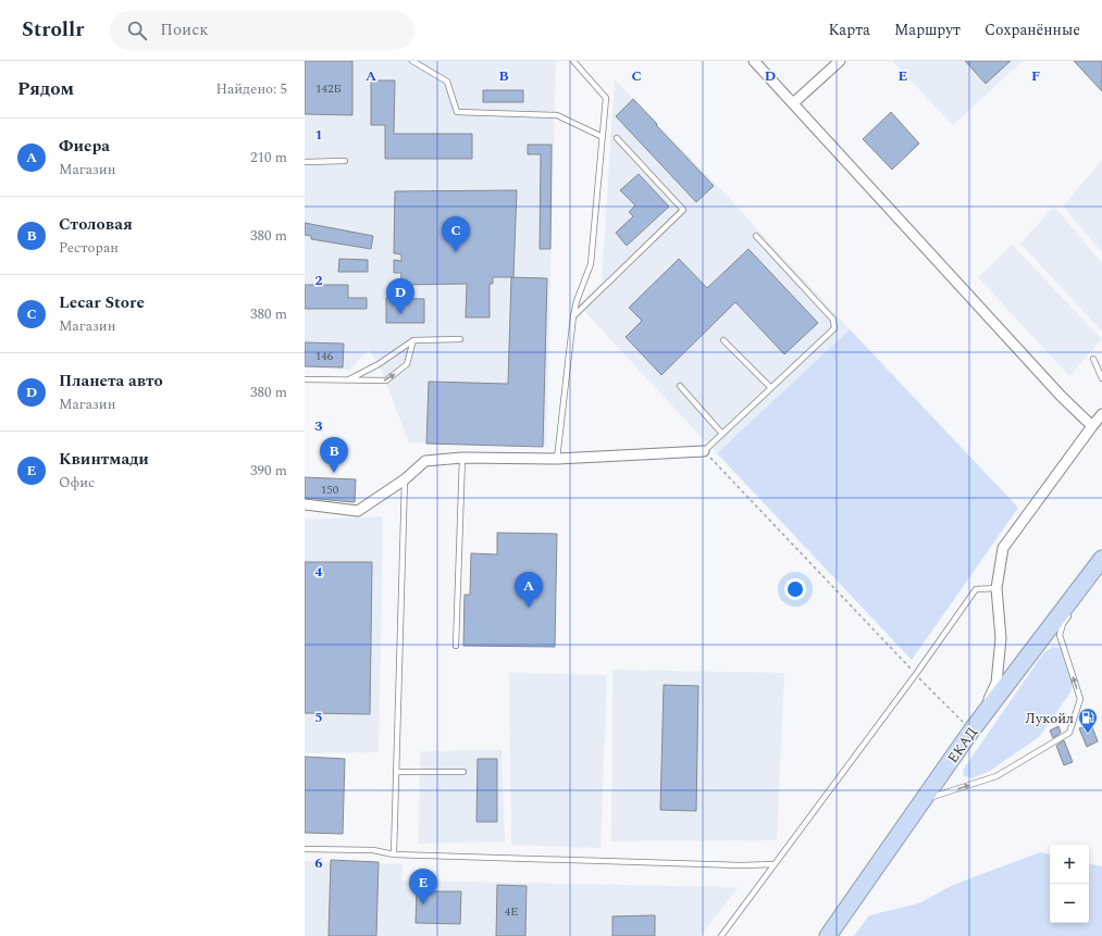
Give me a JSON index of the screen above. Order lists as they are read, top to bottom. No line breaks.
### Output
{"streets":{"highway":["ЕКАД"]},"places":{"fuel station":["Лукойл"]},"house_numbers":["142Б","146","150","4Е"],"page":{"header":"Strollr","search":"Поиск","nav":["Карта","Маршрут","Сохранённые"],"heading":["Рядом","Найдено: 5"],"list":[{"mark":"A","name":"Фиера","note":"Магазин","value":"210 m"},{"mark":"B","name":"Столовая","note":"Ресторан","value":"380 m"},{"mark":"C","name":"Lecar Store","note":"Магазин","value":"380 m"},{"mark":"D","name":"Планета авто","note":"Магазин","value":"380 m"},{"mark":"E","name":"Квинтмади","note":"Офис","value":"390 m"}],"pins":["C","D","B","A","E"],"map_buttons":["+","−"]},"grid":{"columns":["A","B","C","D","E","F"],"rows":["1","2","3","4","5","6"]}}
